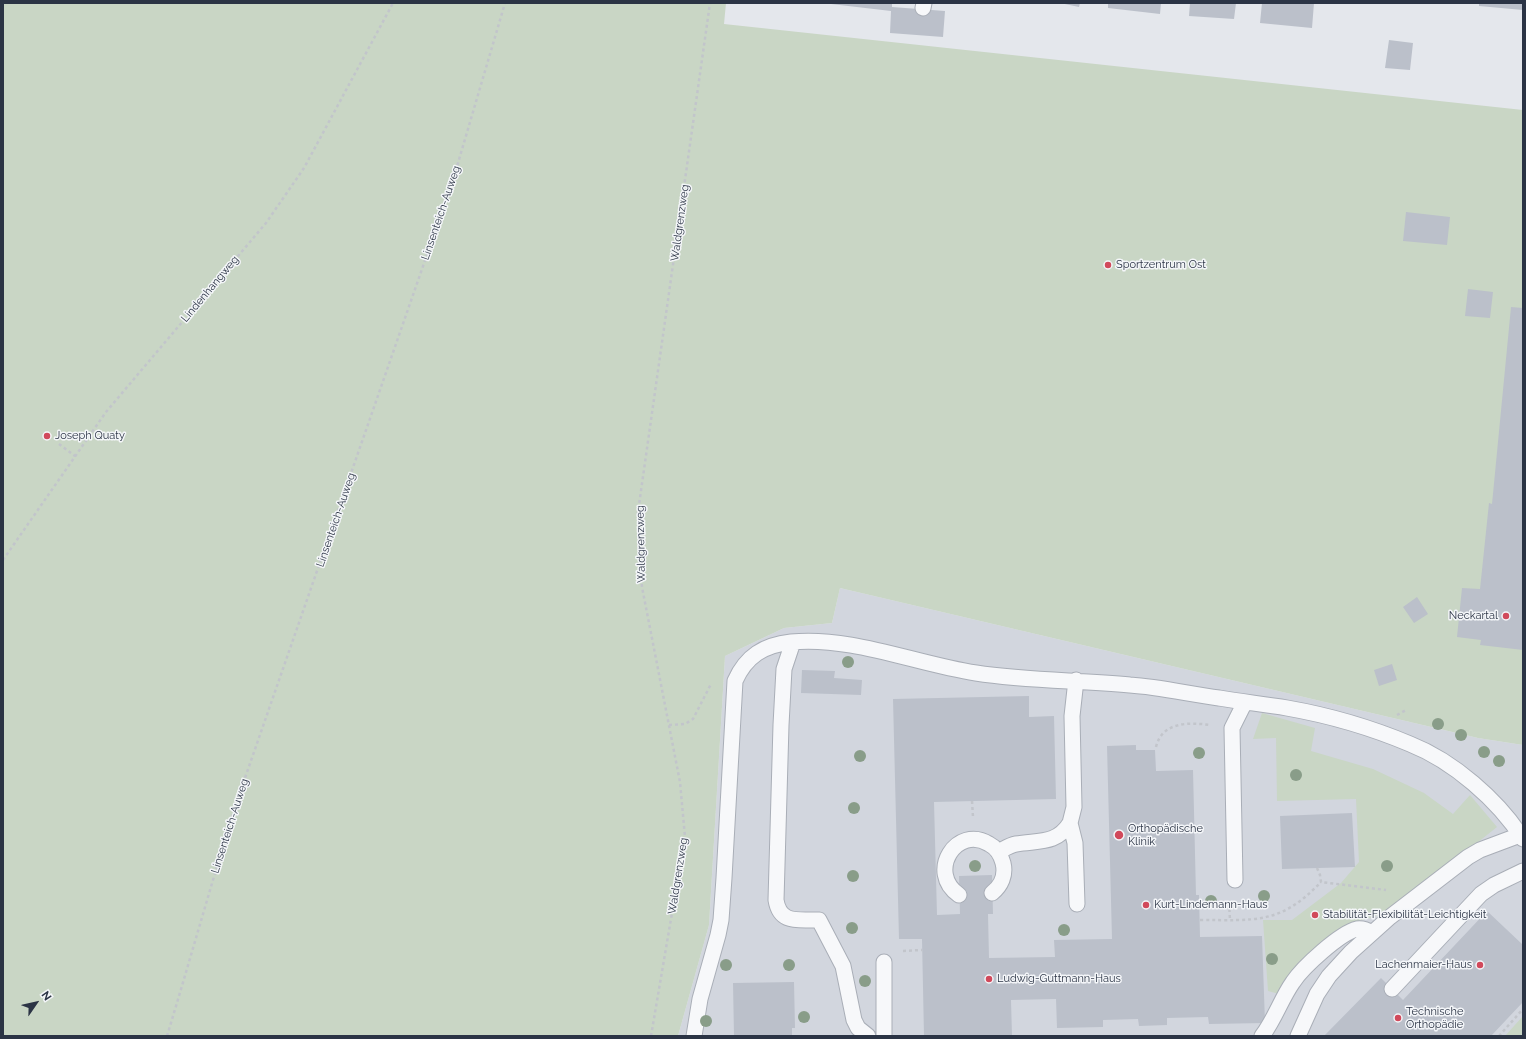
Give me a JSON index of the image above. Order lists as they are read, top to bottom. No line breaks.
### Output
{"streets":{"path":["Linsenteich-Auweg","Waldgrenzweg","Lindenhangweg"]},"places":["Sportzentrum Ost","Joseph Quaty","Neckartal","Orthopädische Klinik","Kurt-Lindemann-Haus","Stabilität-Flexibilität-Leichtigkeit","Lachenmaier-Haus","Ludwig-Guttmann-Haus","Technische Orthopädie"],"north":"top right"}
